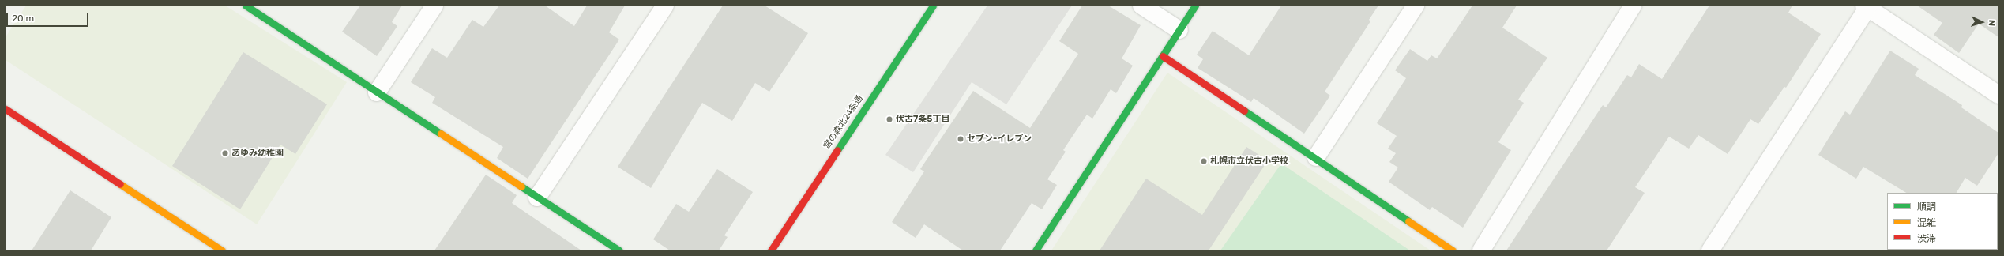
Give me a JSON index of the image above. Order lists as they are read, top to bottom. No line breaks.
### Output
{"streets":{"street":["宮の森北24条通"]},"places":["伏古7条5丁目","セブン-イレブン","あゆみ幼稚園","札幌市立伏古小学校"],"legend":["順調","混雑","渋滞"],"scale_bar":"20 m","north":"right"}
